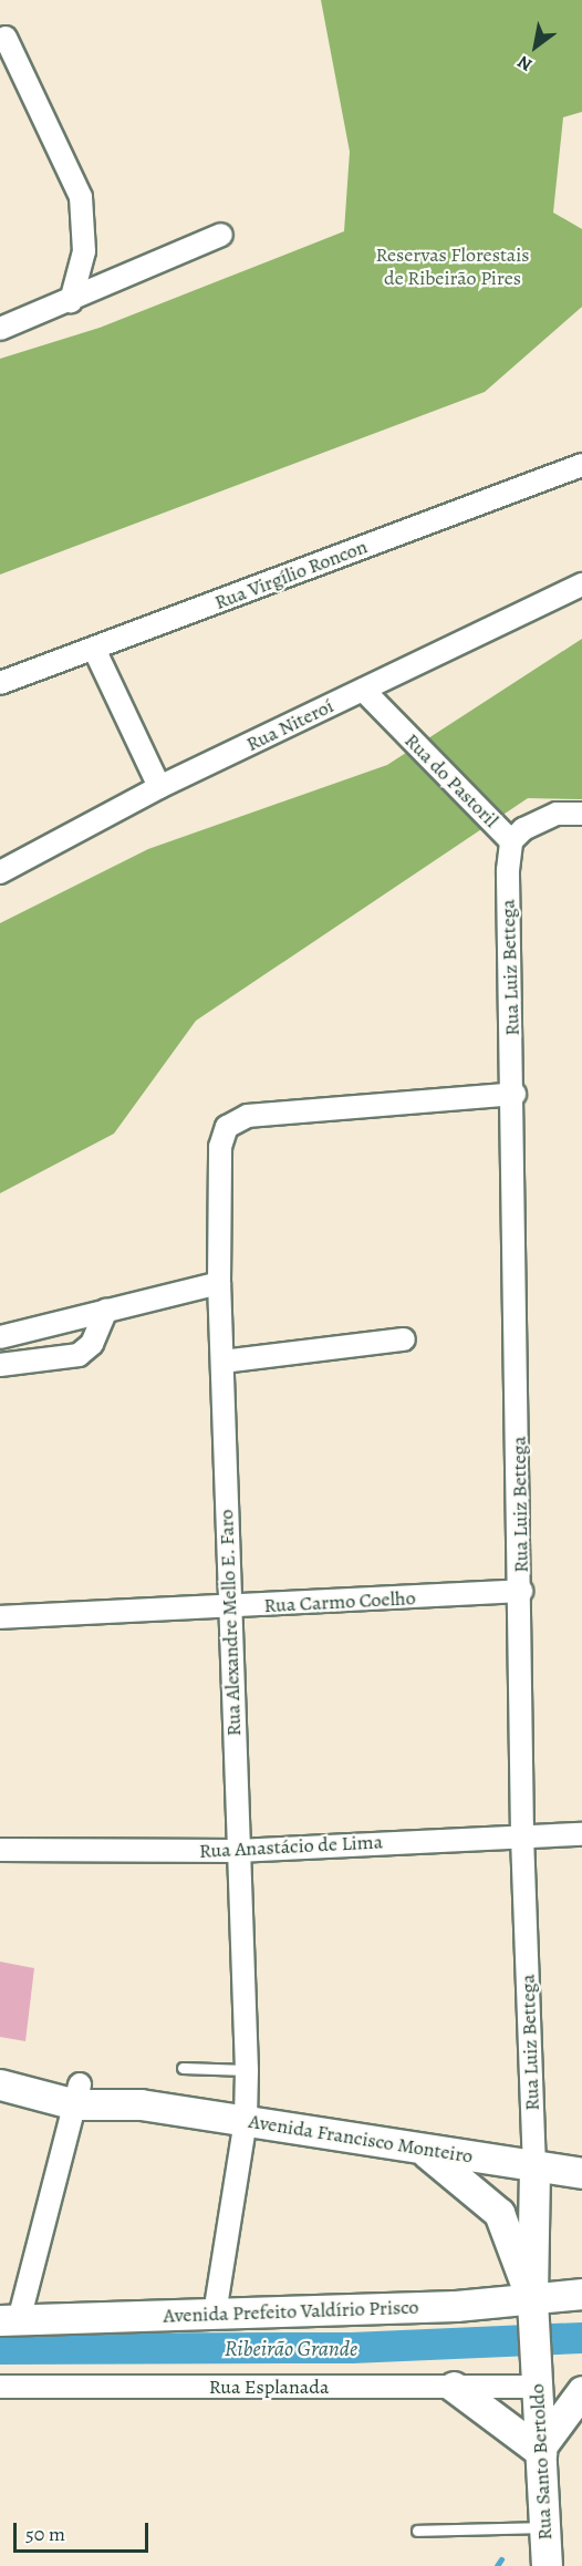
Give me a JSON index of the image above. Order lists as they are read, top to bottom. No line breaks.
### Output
{"streets":{"main road":["Avenida Francisco Monteiro","Avenida Prefeito Valdírio Prisco","Rua Santo Bertoldo"],"street":["Rua Virgílio Roncon","Rua Niteroí","Rua do Pastoril","Rua Luiz Bettega","Rua Carmo Coelho","Rua Alexandre Mello E. Faro","Rua Anastácio de Lima","Rua Esplanada"]},"crossings":[["Rua Niteroí","Rua do Pastoril"],["Rua do Pastoril","Rua Luiz Bettega"],["Rua Luiz Bettega","Rua Carmo Coelho"],["Rua Luiz Bettega","Rua Alexandre Mello E. Faro"],["Rua Luiz Bettega","Rua Anastácio de Lima"],["Rua Luiz Bettega","Avenida Francisco Monteiro"],["Rua Carmo Coelho","Rua Alexandre Mello E. Faro"],["Rua Alexandre Mello E. Faro","Rua Anastácio de Lima"],["Rua Alexandre Mello E. Faro","Avenida Francisco Monteiro"],["Rua Alexandre Mello E. Faro","Avenida Prefeito Valdírio Prisco"],["Avenida Prefeito Valdírio Prisco","Rua Santo Bertoldo"],["Rua Esplanada","Rua Santo Bertoldo"]],"water":["Ribeirão Grande"],"parks":["Reservas Florestais de Ribeirão Pires"],"scale_bar":"50 m","north":"bottom left"}
